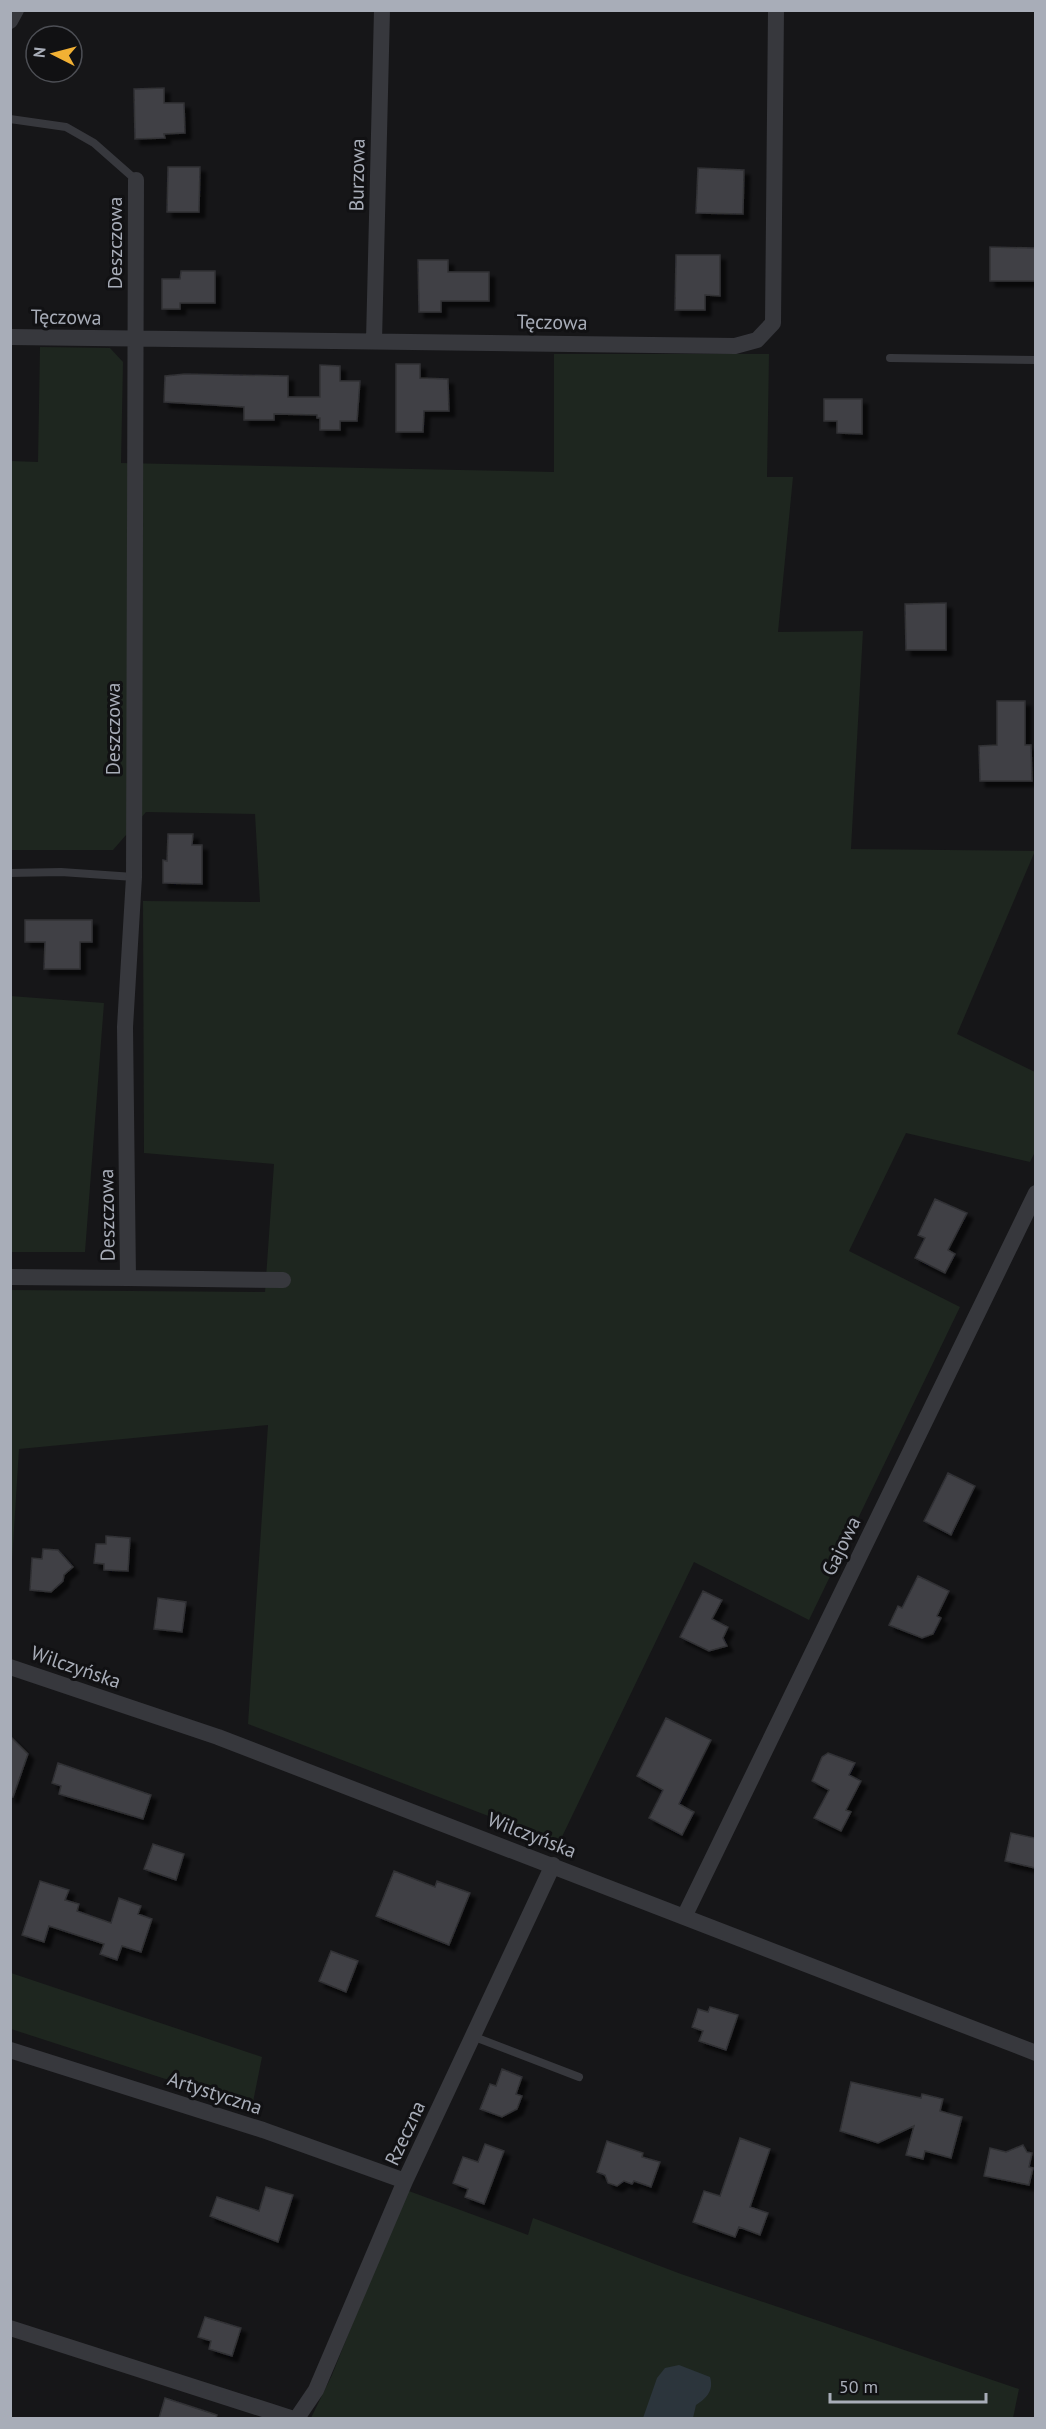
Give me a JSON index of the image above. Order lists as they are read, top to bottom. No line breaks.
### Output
{"streets":{"street":["Burzowa","Deszczowa","Tęczowa","Gajowa","Wilczyńska","Artystyczna","Rzeczna"]},"crossings":[["Burzowa","Tęczowa"],["Deszczowa","Tęczowa"],["Gajowa","Wilczyńska"],["Wilczyńska","Rzeczna"],["Artystyczna","Rzeczna"]],"scale_bar":"50 m","north":"left"}
